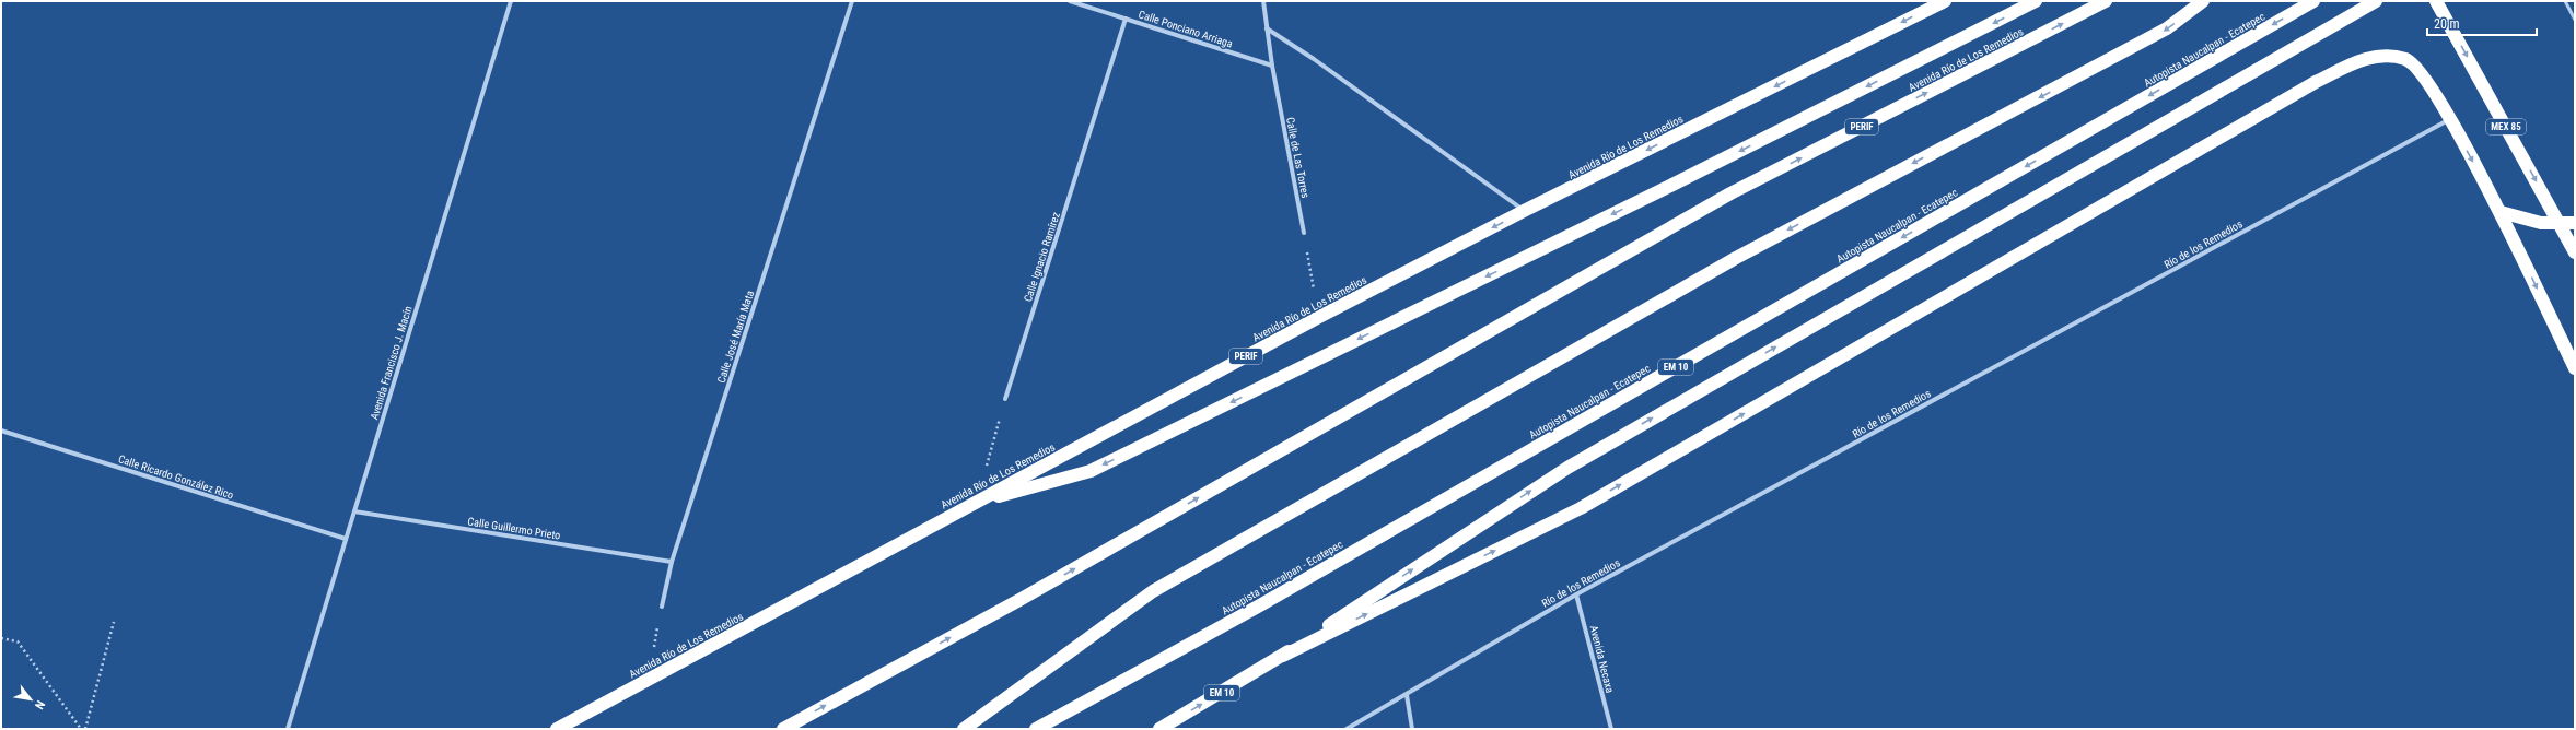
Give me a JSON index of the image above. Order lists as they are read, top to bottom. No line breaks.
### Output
{"streets":{"highway":["Autopista Naucalpan - Ecatepec","Avenida Río de Los Remedios","PERIF","MEX 85","EM 10"],"street":["Calle Ponciano Arriaga","Calle de Las Torres","Río de los Remedios","Calle Ignacio Ramírez","Calle José María Mata","Avenida Francisco J. Macín","Calle Ricardo González Rico","Calle Guillermo Prieto","Avenida Necaxa"]},"crossings":[["Calle Ponciano Arriaga","Calle de Las Torres"],["Calle Ponciano Arriaga","Calle Ignacio Ramírez"],["Río de los Remedios","Avenida Necaxa"],["Calle José María Mata","Calle Guillermo Prieto"],["Avenida Francisco J. Macín","Calle Ricardo González Rico"],["Avenida Francisco J. Macín","Calle Guillermo Prieto"]],"scale_bar":"20 m","north":"bottom right"}
